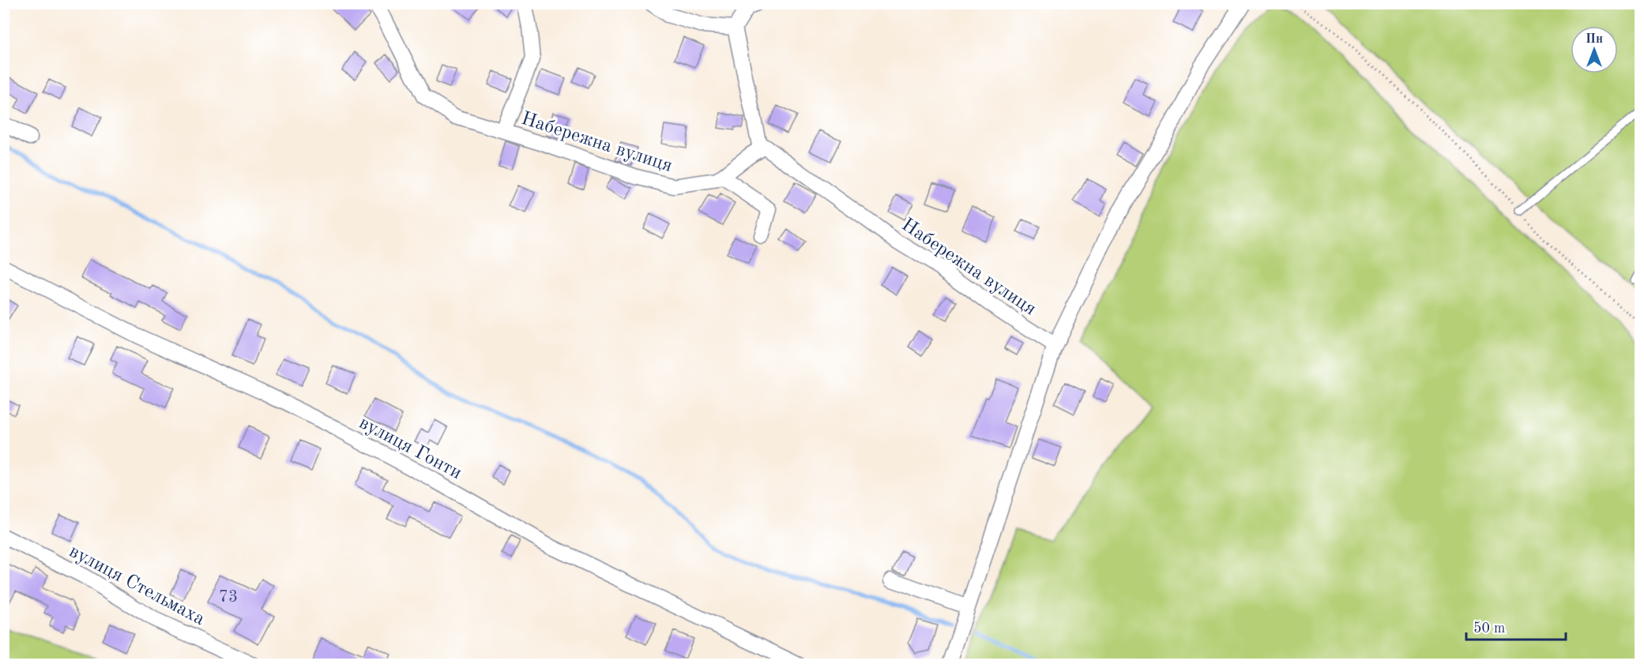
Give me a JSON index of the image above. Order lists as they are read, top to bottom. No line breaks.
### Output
{"streets":{"street":["Набережна вулиця","вулиця Гонти","вулиця Стельмаха"]},"house_numbers":["73"],"scale_bar":"50 m","north":"top"}
